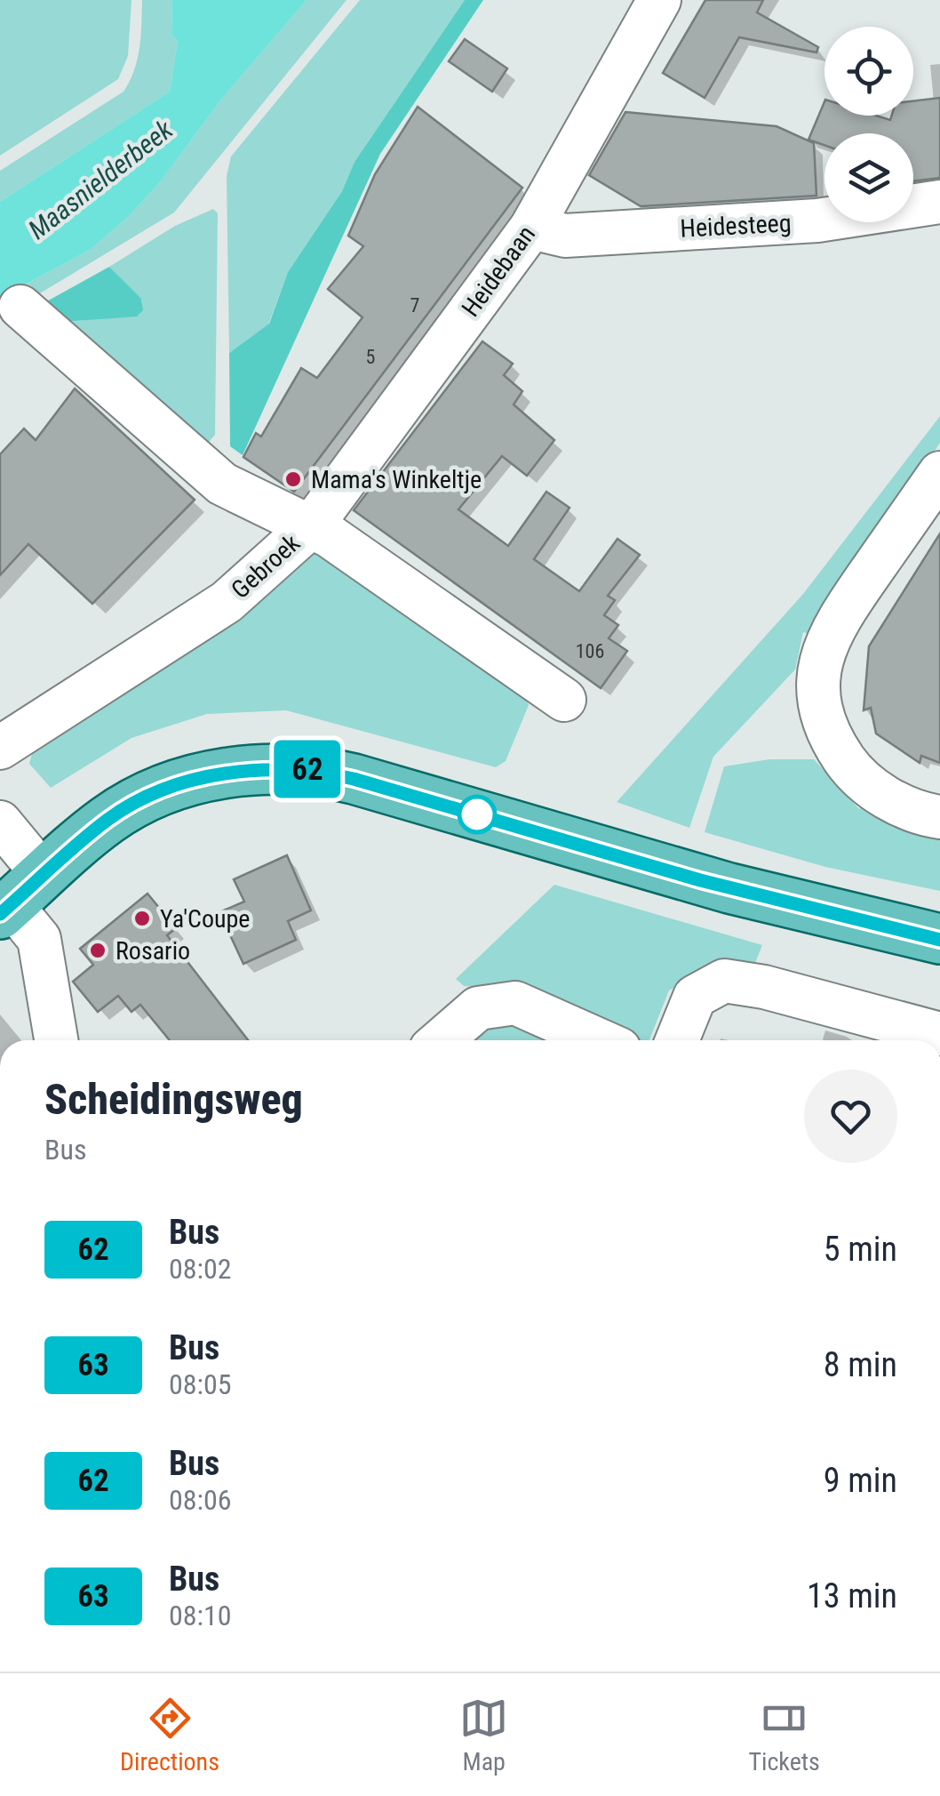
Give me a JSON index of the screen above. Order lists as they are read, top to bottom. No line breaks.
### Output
{"streets":{"street":["Heidesteeg","Heidebaan","Gebroek"]},"crossings":[["Heidesteeg","Heidebaan"],["Heidebaan","Gebroek"]],"water":["Maasnielderbeek"],"places":["Mama's Winkeltje","Ya'Coupe","Rosario"],"lines":["bus line 62"],"house_numbers":["7","5","106"],"page":{"on_map":"62","heading":["Scheidingsweg","Bus"],"list":[{"mark":"62","name":"Bus","note":"08:02","value":"5 min"},{"mark":"63","name":"Bus","note":"08:05","value":"8 min"},{"mark":"62","name":"Bus","note":"08:06","value":"9 min"},{"mark":"63","name":"Bus","note":"08:10","value":"13 min"}],"tabs":["Directions","Map","Tickets"]}}
